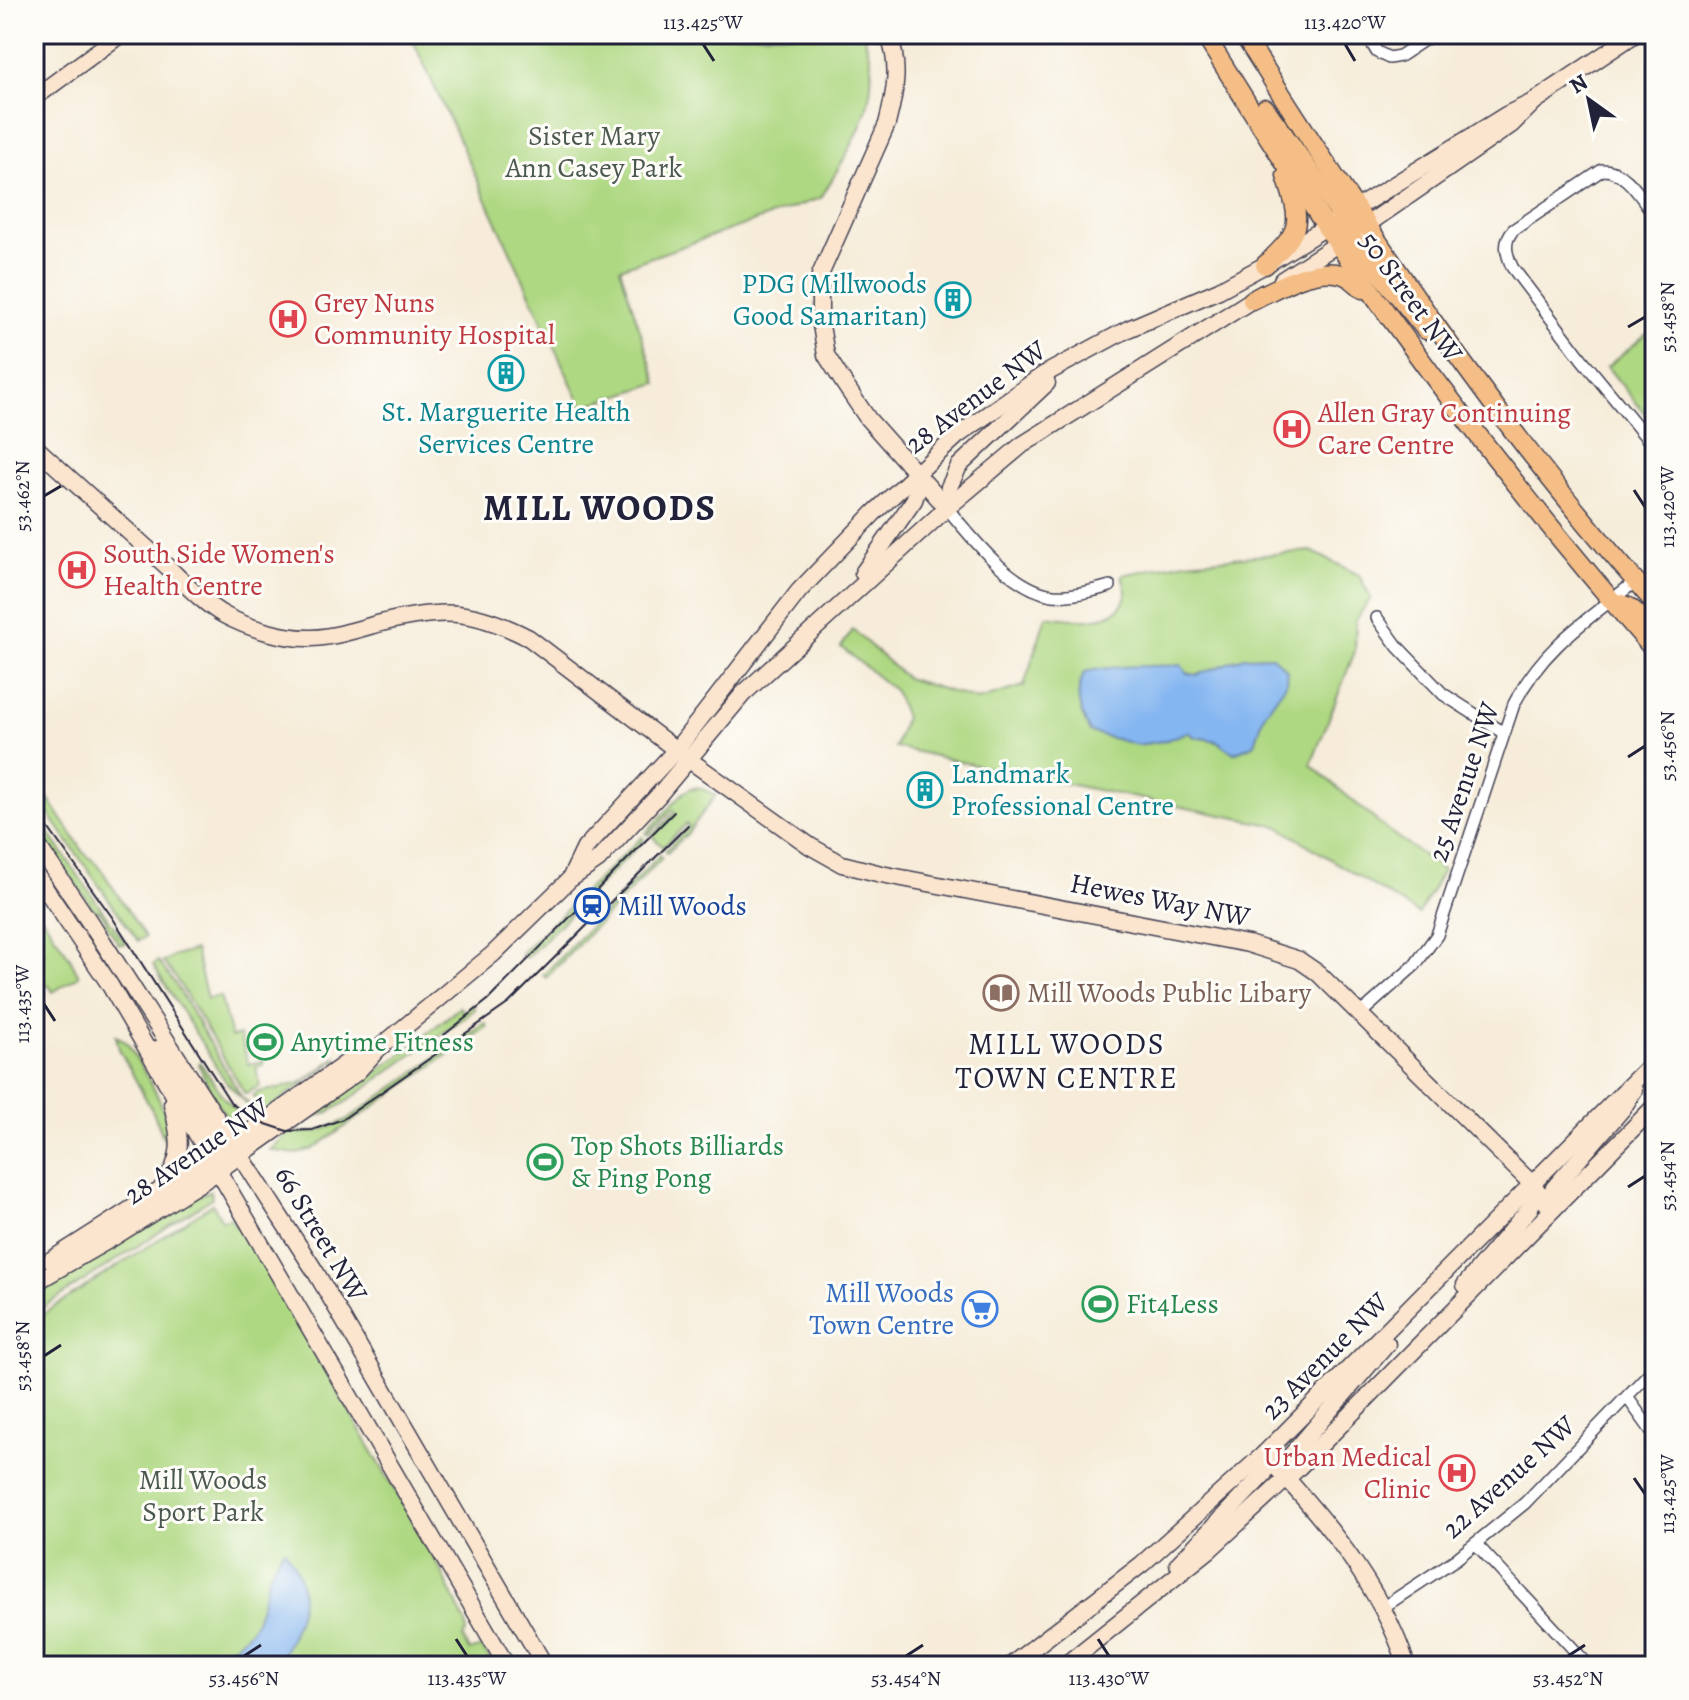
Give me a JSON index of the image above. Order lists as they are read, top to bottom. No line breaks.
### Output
{"streets":{"main road":["50 Street NW"],"street":["28 Avenue NW","25 Avenue NW","Hewes Way NW","66 Street NW","23 Avenue NW","22 Avenue NW"]},"crossings":[["50 Street NW","28 Avenue NW"],["50 Street NW","25 Avenue NW"],["28 Avenue NW","Hewes Way NW"],["28 Avenue NW","66 Street NW"],["25 Avenue NW","Hewes Way NW"],["Hewes Way NW","23 Avenue NW"]],"districts":["MILL WOODS","MILL WOODS TOWN CENTRE"],"parks":["Sister Mary Ann Casey Park","Mill Woods Sport Park"],"places":{"building":["PDG (Millwoods Good Samaritan)","St. Marguerite Health Services Centre","Landmark Professional Centre"],"hospital":["Grey Nuns Community Hospital","Allen Gray Continuing Care Centre","South Side Women's Health Centre","Urban Medical Clinic"],"station":["Mill Woods"],"library":["Mill Woods Public Libary"],"sports":["Anytime Fitness","Top Shots Billiards & Ping Pong","Fit4Less"],"supermarket":["Mill Woods Town Centre"]},"north":"top left","coordinates":["113.425°W","113.420°W","53.458°N","53.462°N","53.456°N","113.435°W","53.454°N","113.430°W","53.452°N"]}
